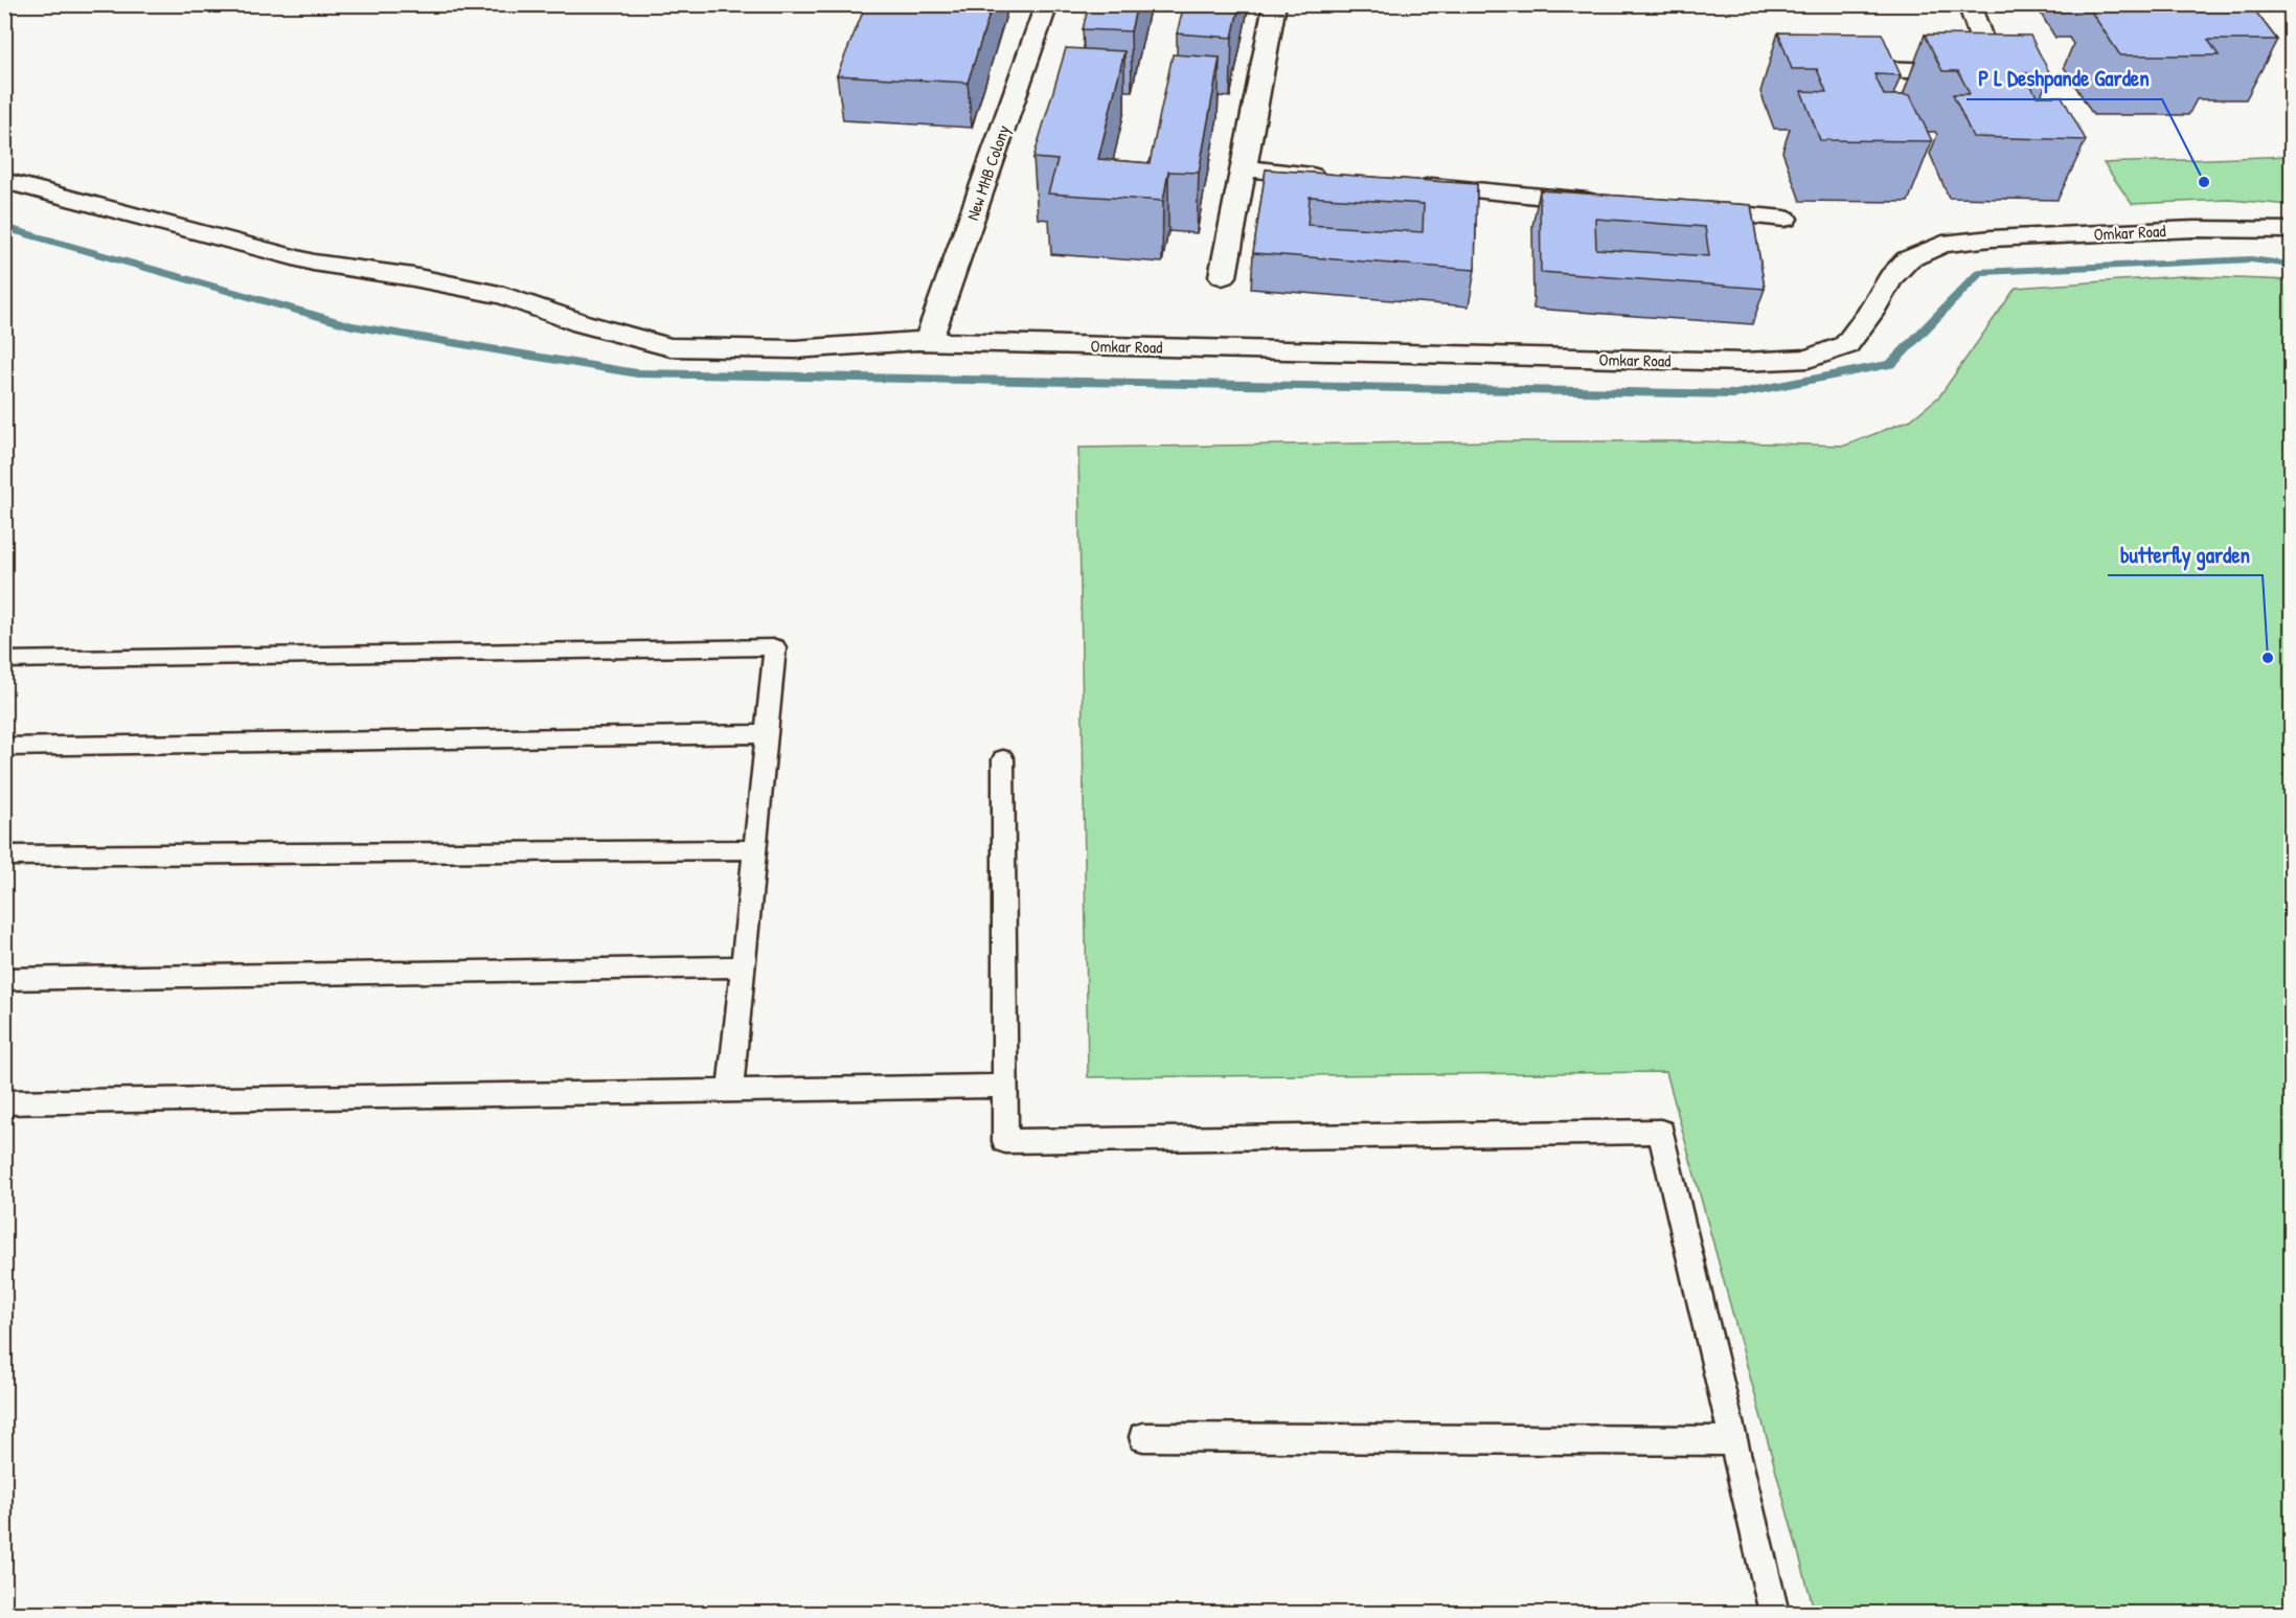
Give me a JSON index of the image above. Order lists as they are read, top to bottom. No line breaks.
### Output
{"streets":{"street":["New MHB Colony","Omkar Road"]},"crossings":[["New MHB Colony","Omkar Road"]],"places":["P L Deshpande Garden","butterfly garden"]}
